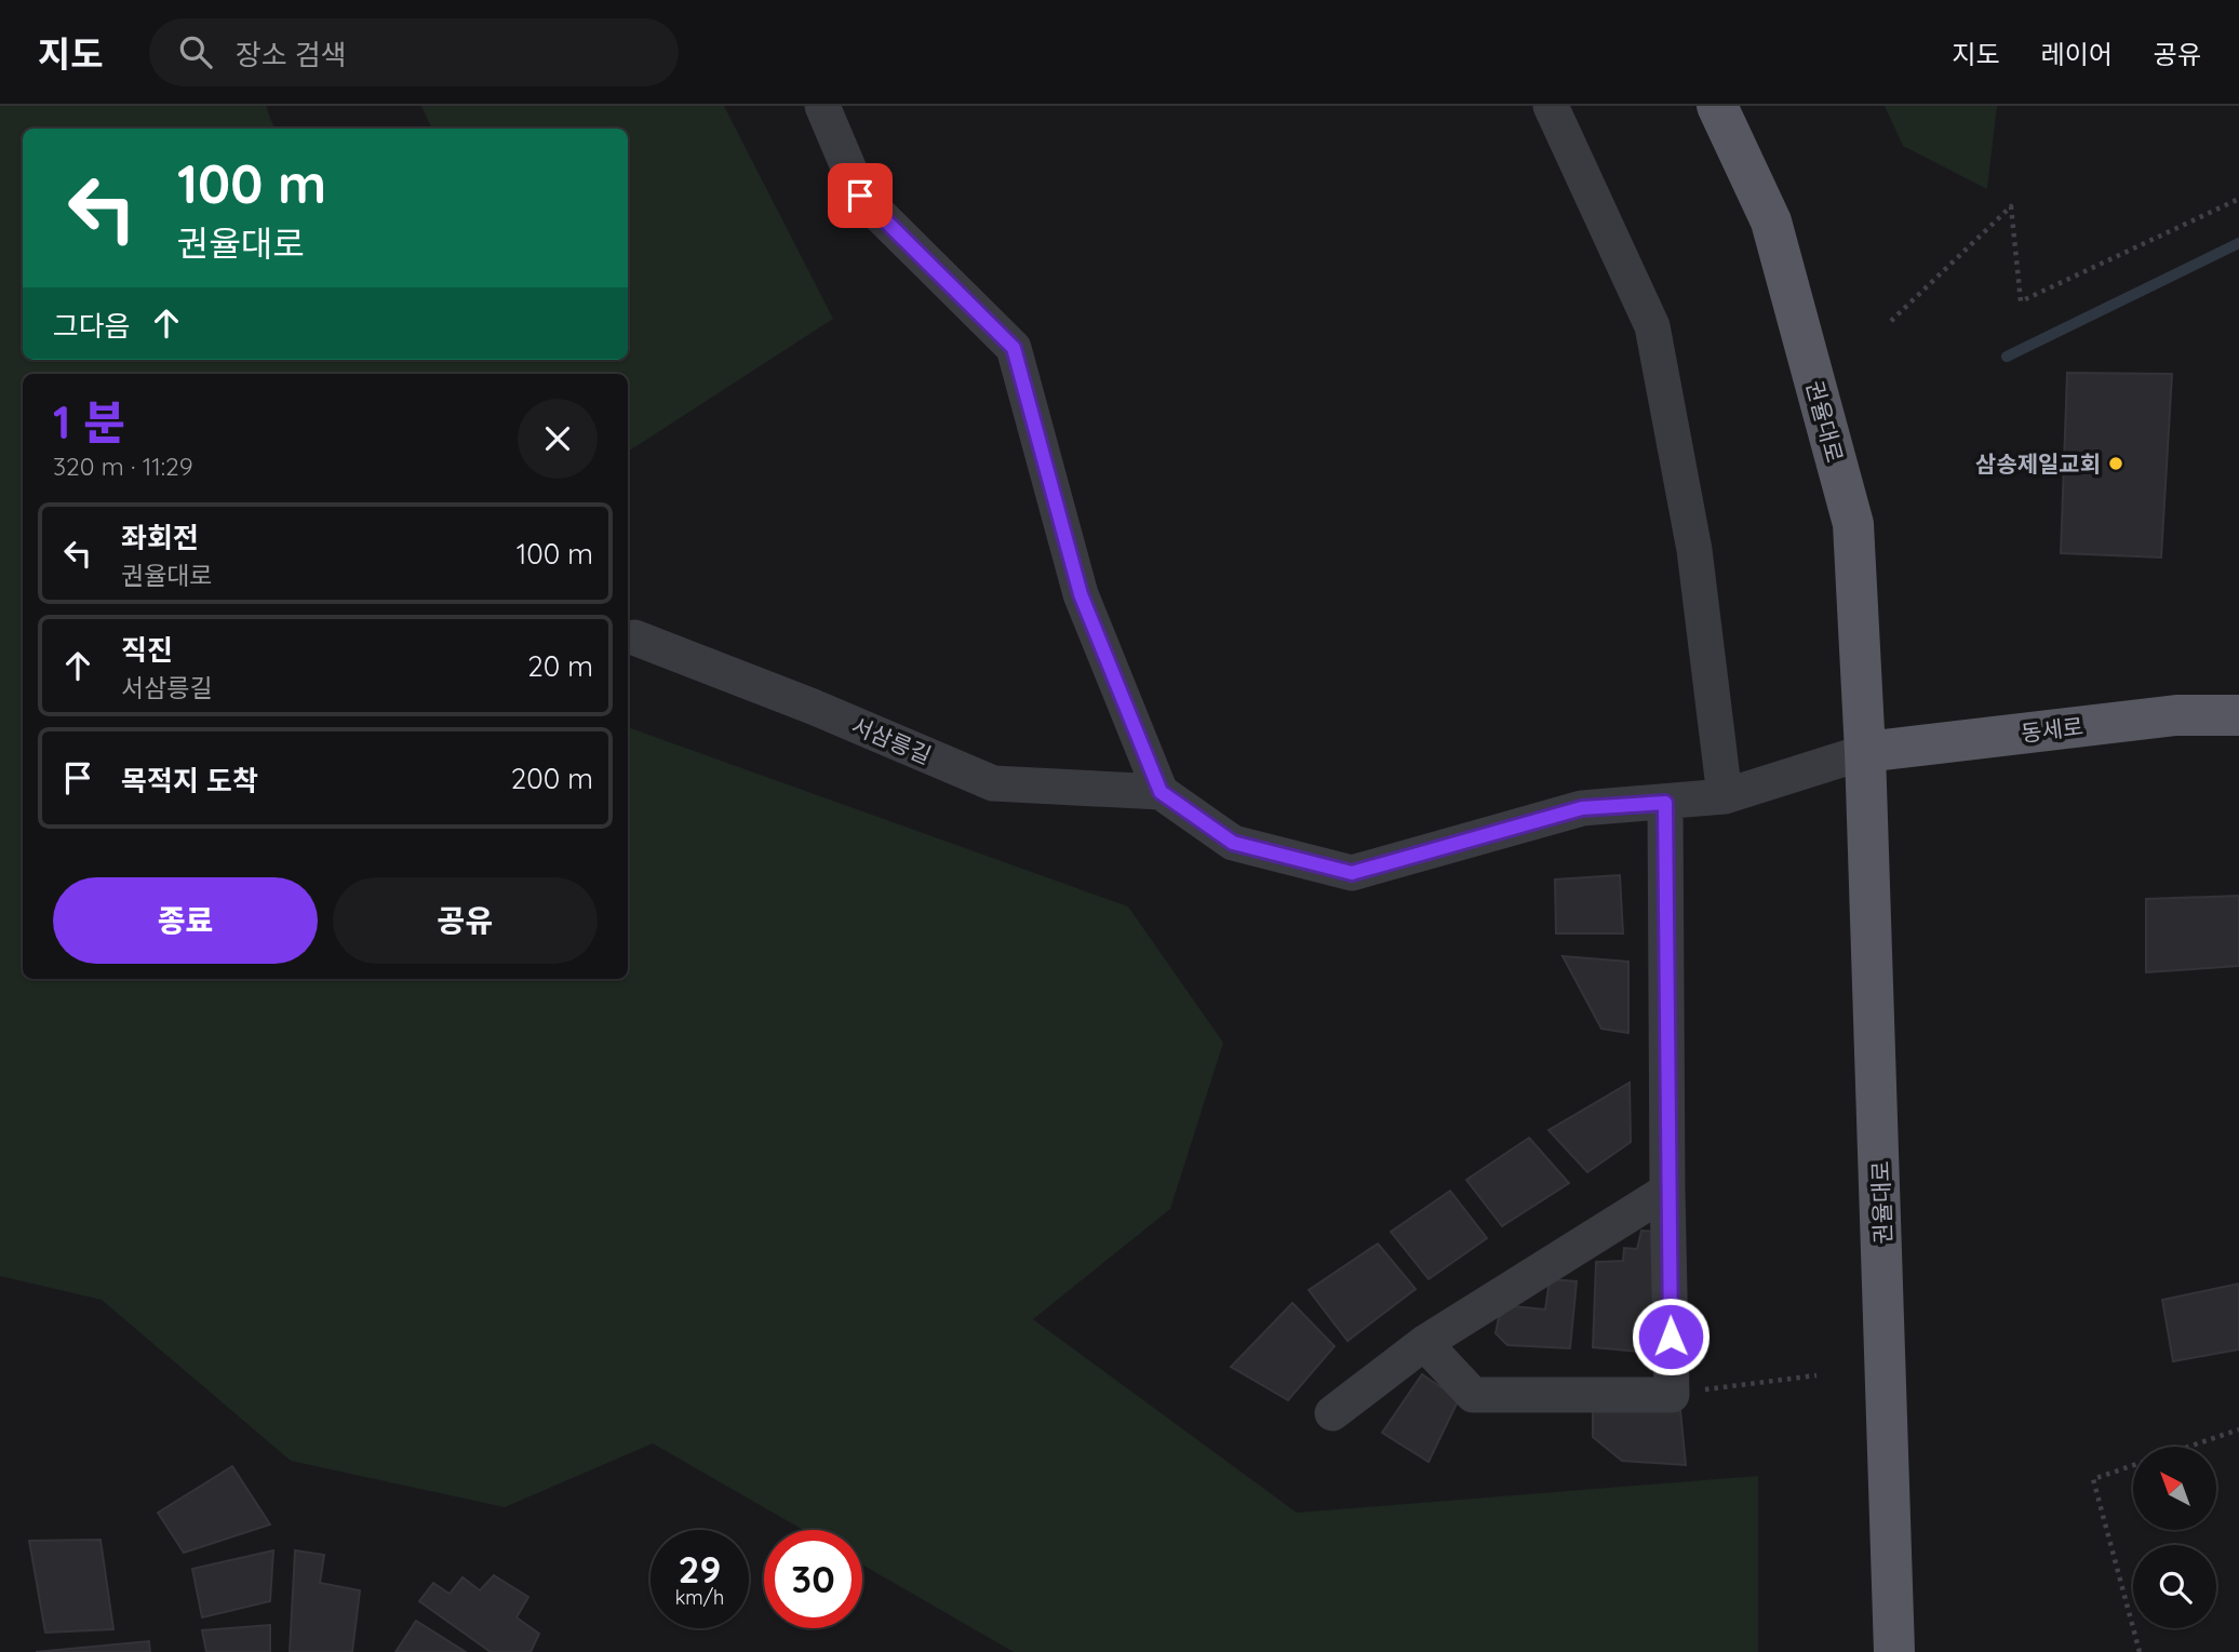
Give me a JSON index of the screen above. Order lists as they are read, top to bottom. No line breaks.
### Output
{"streets":{"main road":["권율대로","동세로"],"street":["서삼릉길"]},"crossings":[["권율대로","동세로"]],"places":["삼송제일교회"],"north":"top left","page":{"header":"지도","search":"장소 검색","nav":["지도","레이어","공유"],"turn":["100 m","권율대로"],"then":"그다음","heading":["1 분","320 m · 11:29"],"list":[{"name":"좌회전","note":"권율대로","value":"100 m"},{"name":"직진","note":"서삼릉길","value":"20 m"},{"name":"목적지 도착","value":"200 m"}],"buttons":["종료","공유"],"speed":"29 km/h","limit":"30"}}
